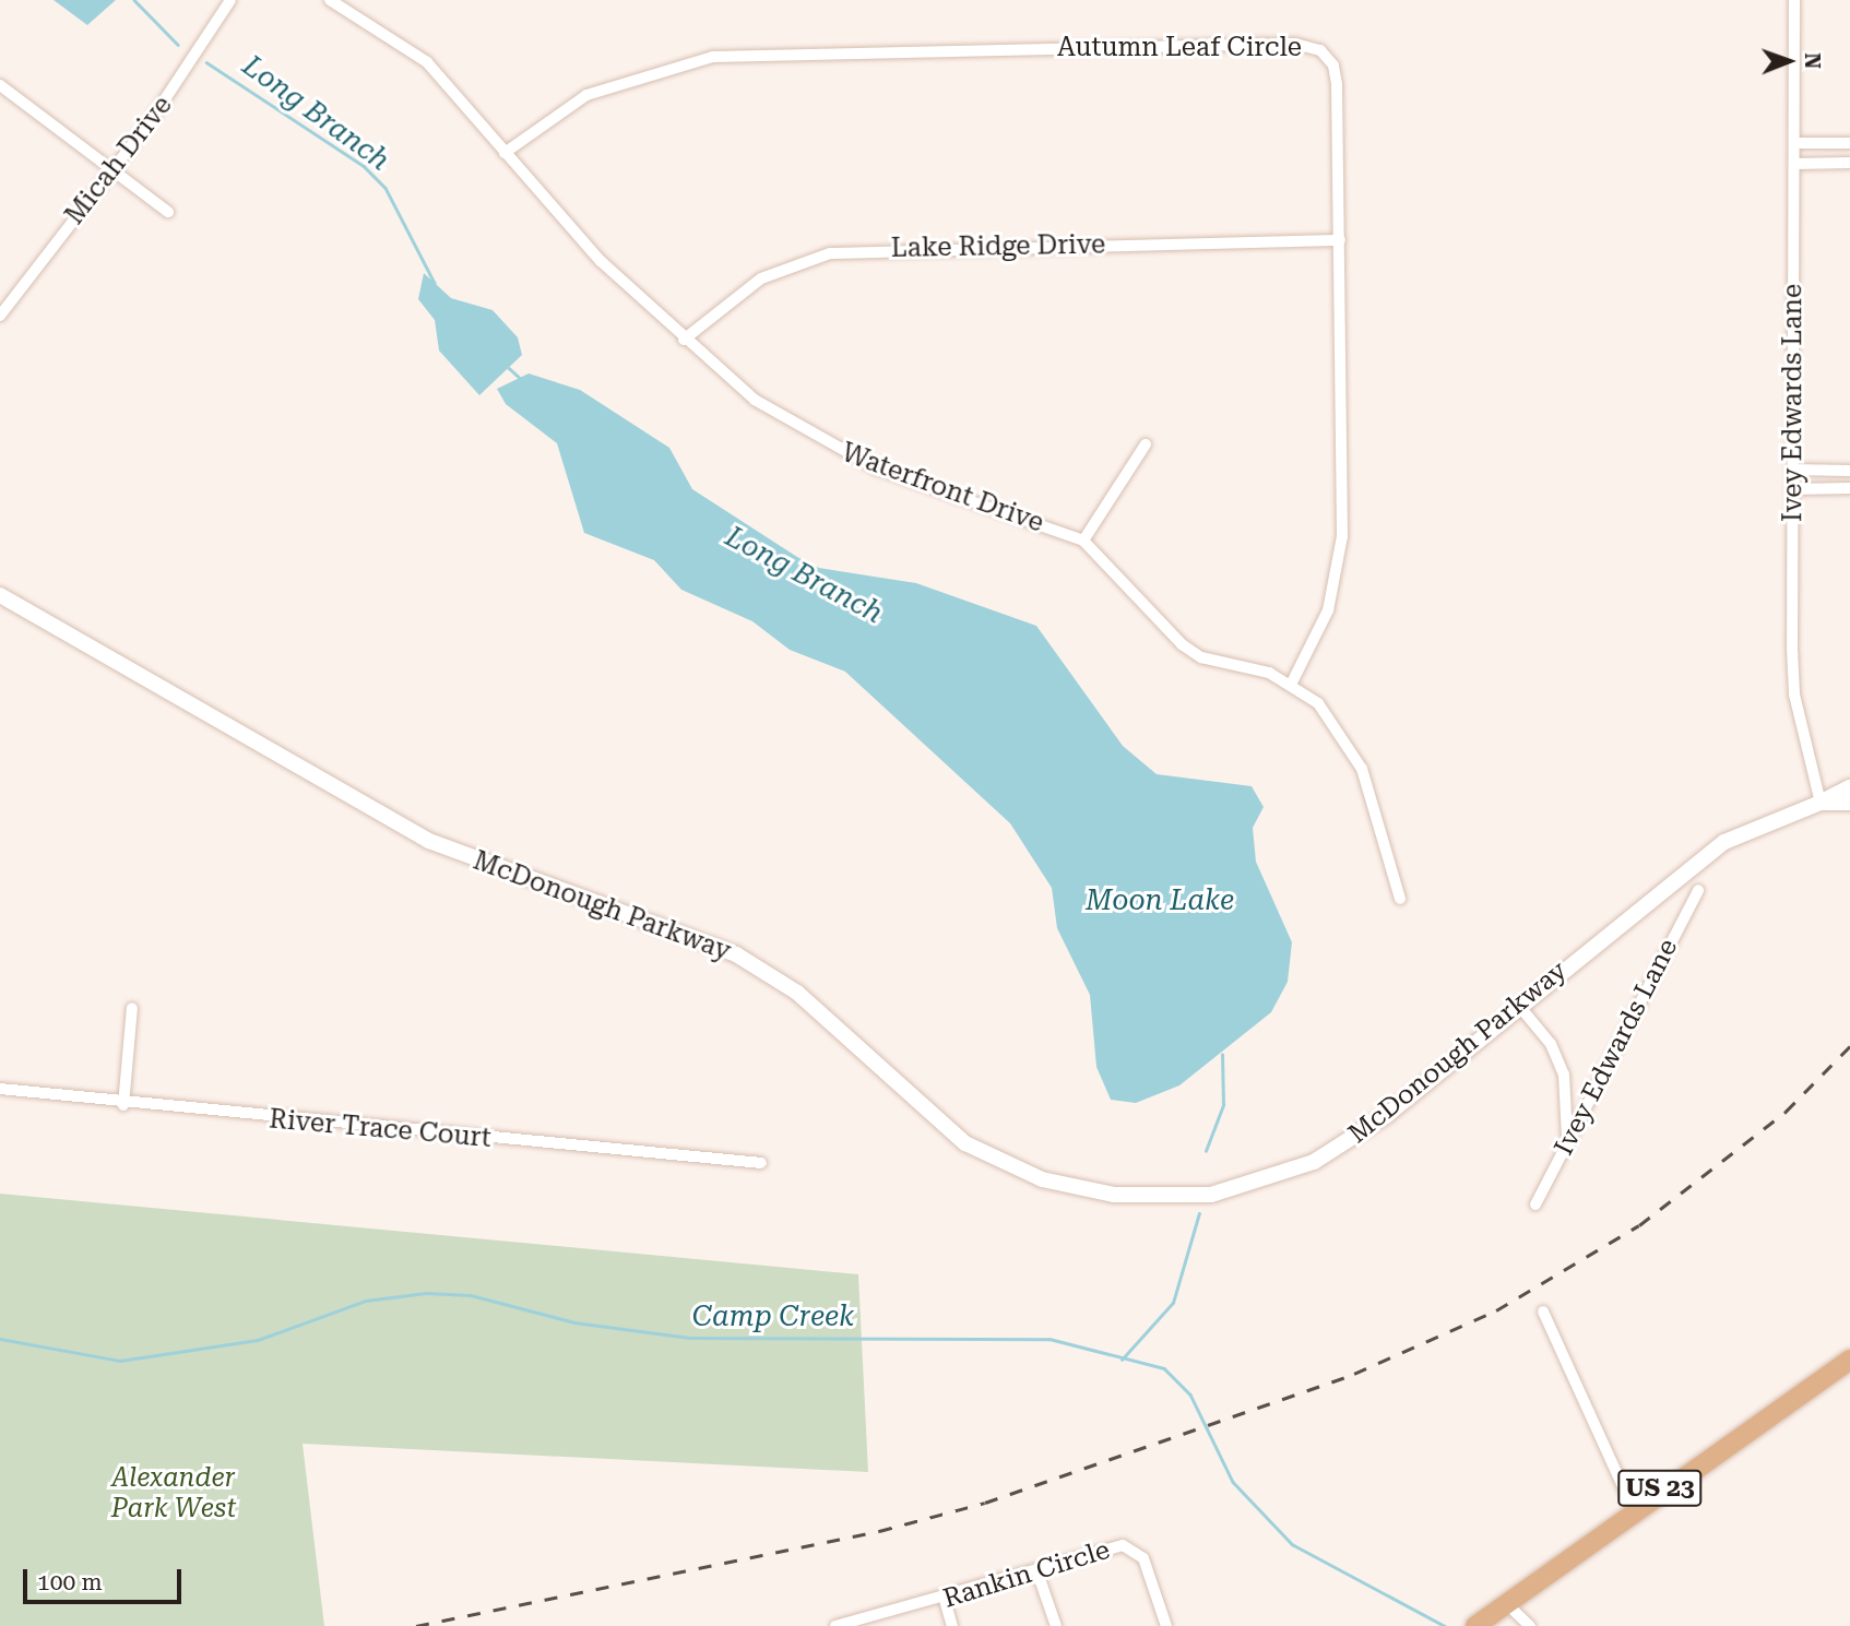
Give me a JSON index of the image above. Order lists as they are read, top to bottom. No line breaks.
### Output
{"streets":{"main road":["US 23"],"street":["Autumn Leaf Circle","Micah Drive","Lake Ridge Drive","Ivey Edwards Lane","Waterfront Drive","McDonough Parkway","River Trace Court","Rankin Circle"]},"crossings":[["Autumn Leaf Circle","Lake Ridge Drive"],["Autumn Leaf Circle","Waterfront Drive"],["Lake Ridge Drive","Waterfront Drive"],["Ivey Edwards Lane","McDonough Parkway"]],"water":["Long Branch","Moon Lake","Camp Creek"],"parks":["Alexander Park West"],"scale_bar":"100 m","north":"right"}
